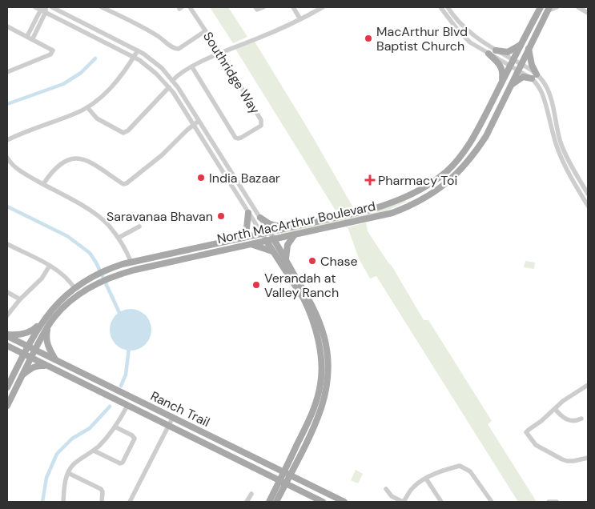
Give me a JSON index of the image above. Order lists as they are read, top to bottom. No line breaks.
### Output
{"streets":{"main road":["North MacArthur Boulevard","Ranch Trail"],"street":["Southridge Way"]},"crossings":[["North MacArthur Boulevard","Ranch Trail"]],"places":{"other":["MacArthur Blvd Baptist Church","India Bazaar","Saravanaa Bhavan","Chase","Verandah at Valley Ranch"],"health":["Pharmacy Toi"]}}
